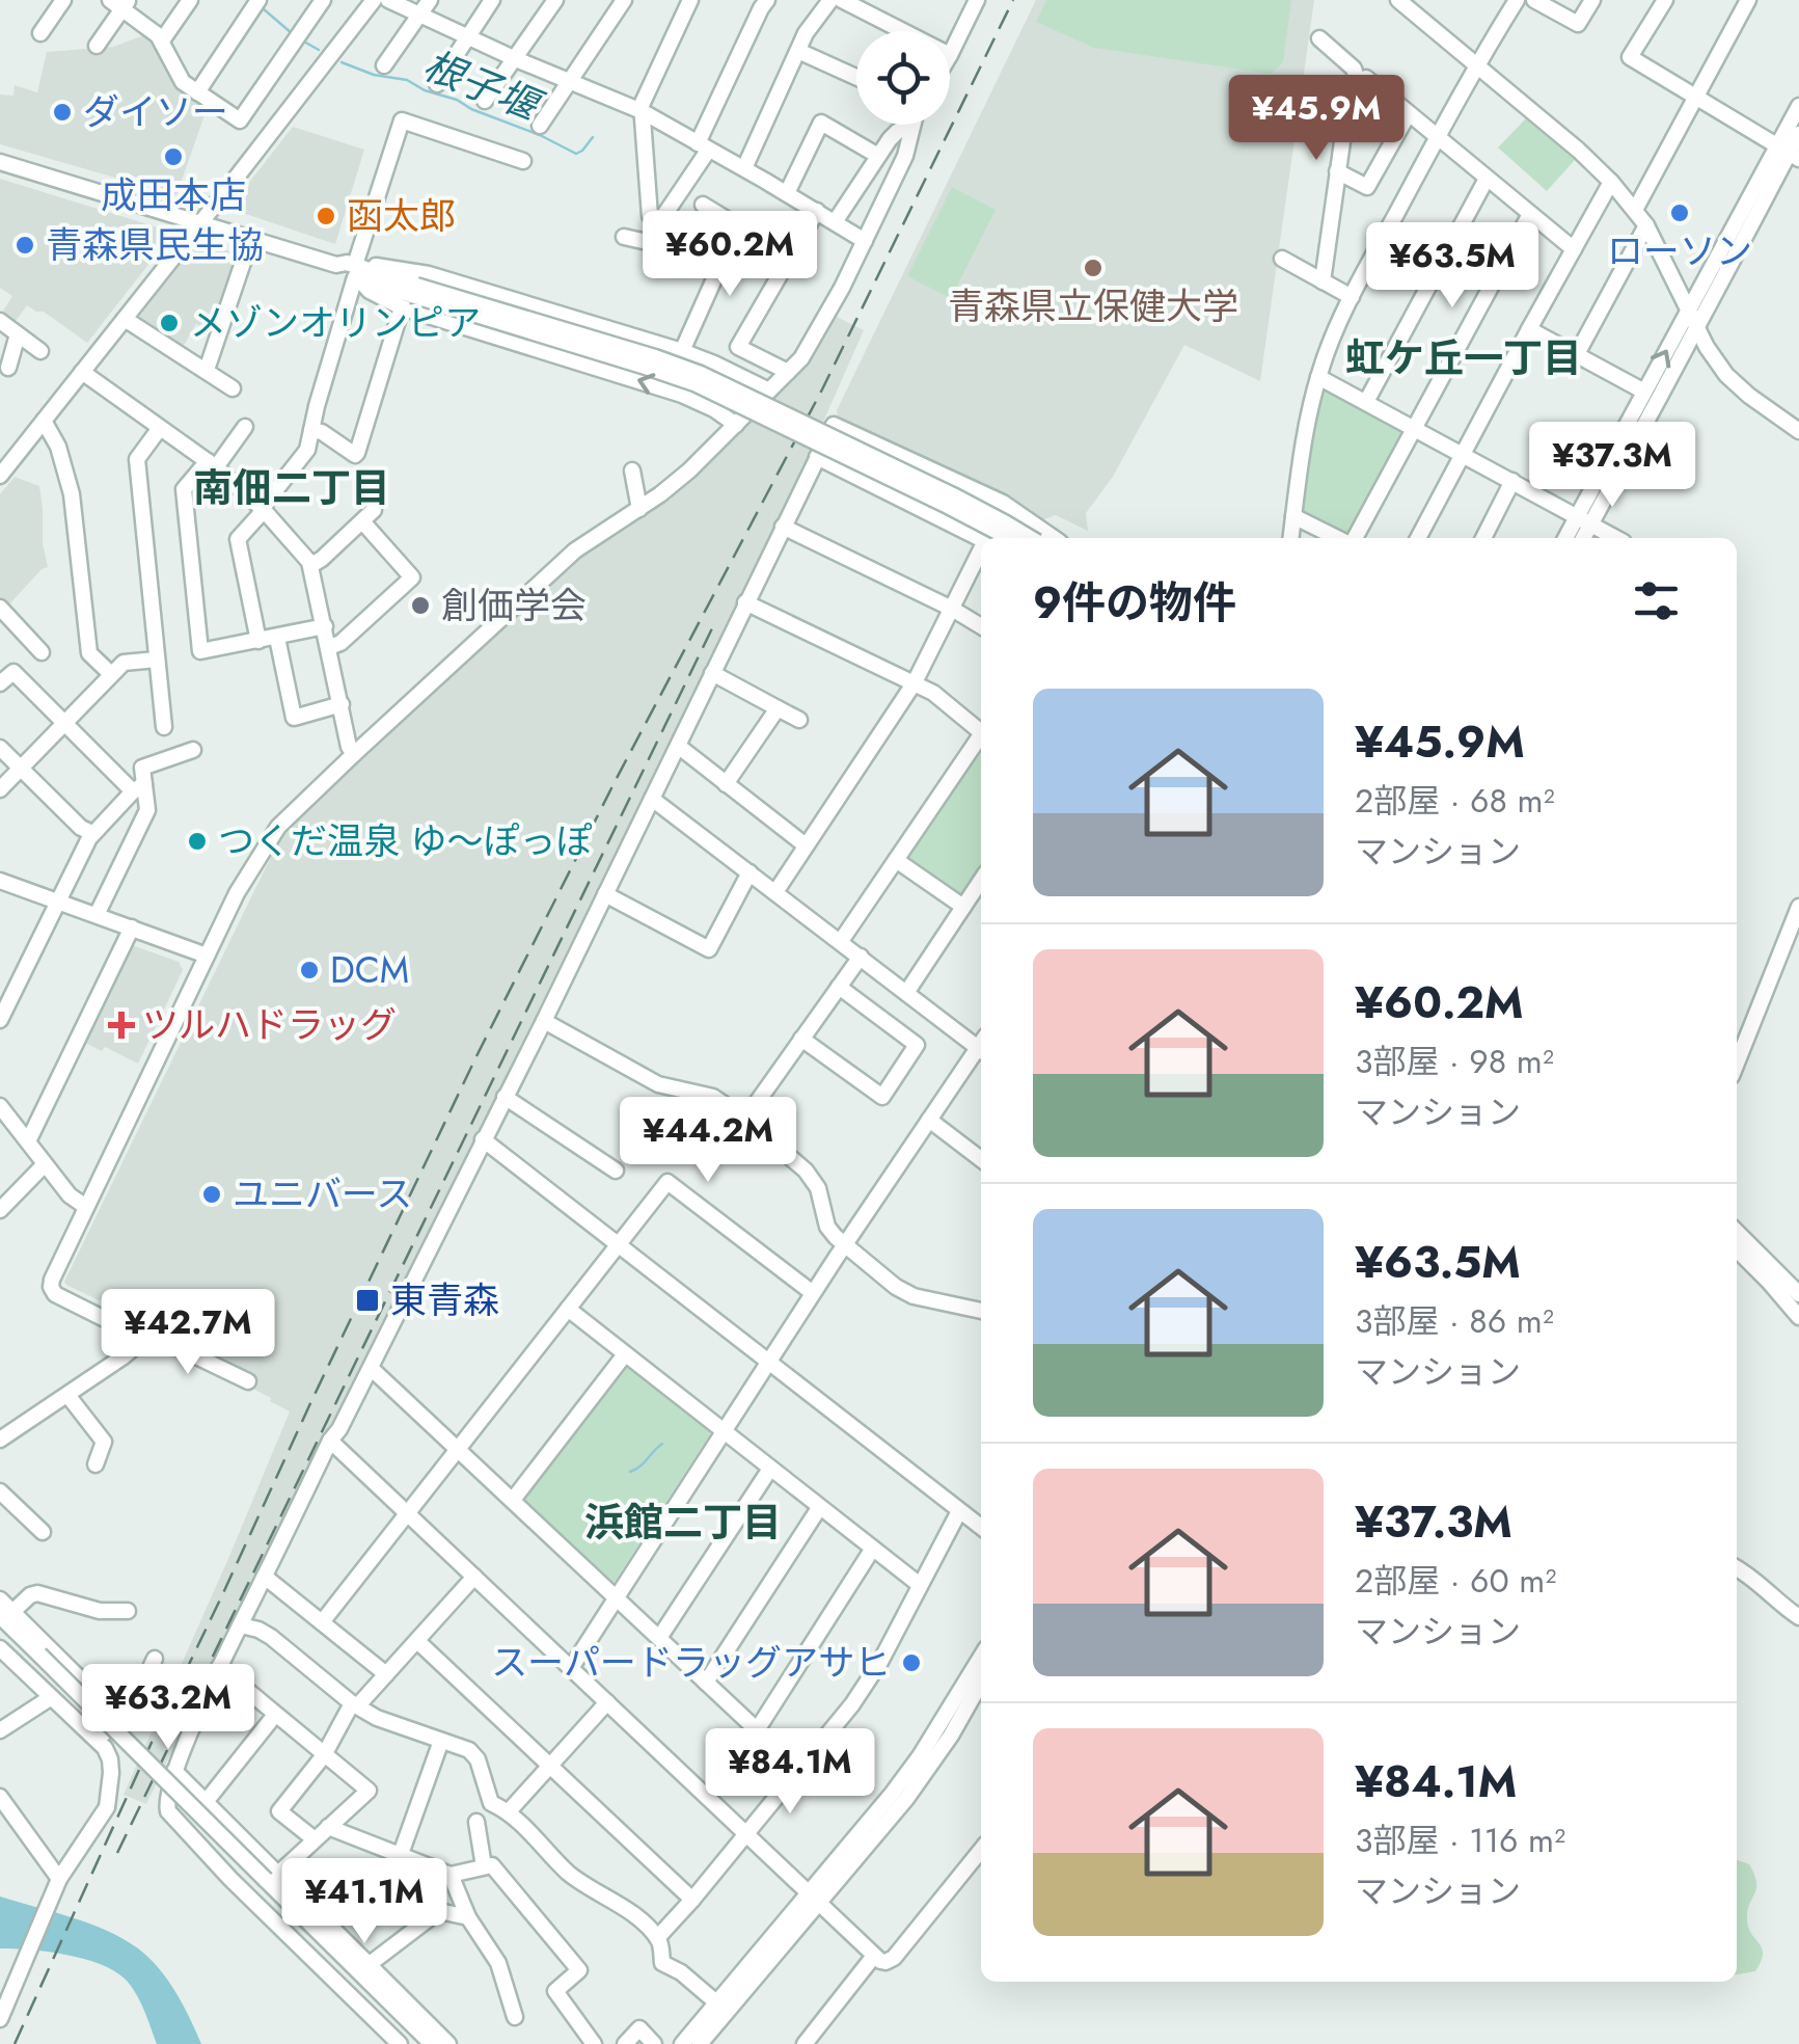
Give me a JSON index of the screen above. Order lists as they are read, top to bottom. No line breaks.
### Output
{"districts":["虹ケ丘一丁目","南佃二丁目","浜館二丁目"],"water":["根子堰"],"places":{"other":["ダイソー","成田本店","ローソン","函太郎","青森県民生協","青森県立保健大学","メゾンオリンピア","創価学会","つくだ温泉 ゆ～ぽっぽ","DCM","ユニバース","スーパードラッグアサヒ"],"health":["ツルハドラッグ"],"transit":["東青森"]},"page":{"price":["¥45.9M","¥60.2M","¥63.5M","¥37.3M","¥44.2M","¥42.7M","¥63.2M","¥84.1M","¥41.1M"],"heading":"9件の物件","list":[{"name":"¥45.9M","note":"2部屋 · 68 m² · マンション"},{"name":"¥60.2M","note":"3部屋 · 98 m² · マンション"},{"name":"¥63.5M","note":"3部屋 · 86 m² · マンション"},{"name":"¥37.3M","note":"2部屋 · 60 m² · マンション"},{"name":"¥84.1M","note":"3部屋 · 116 m² · マンション"}]}}
